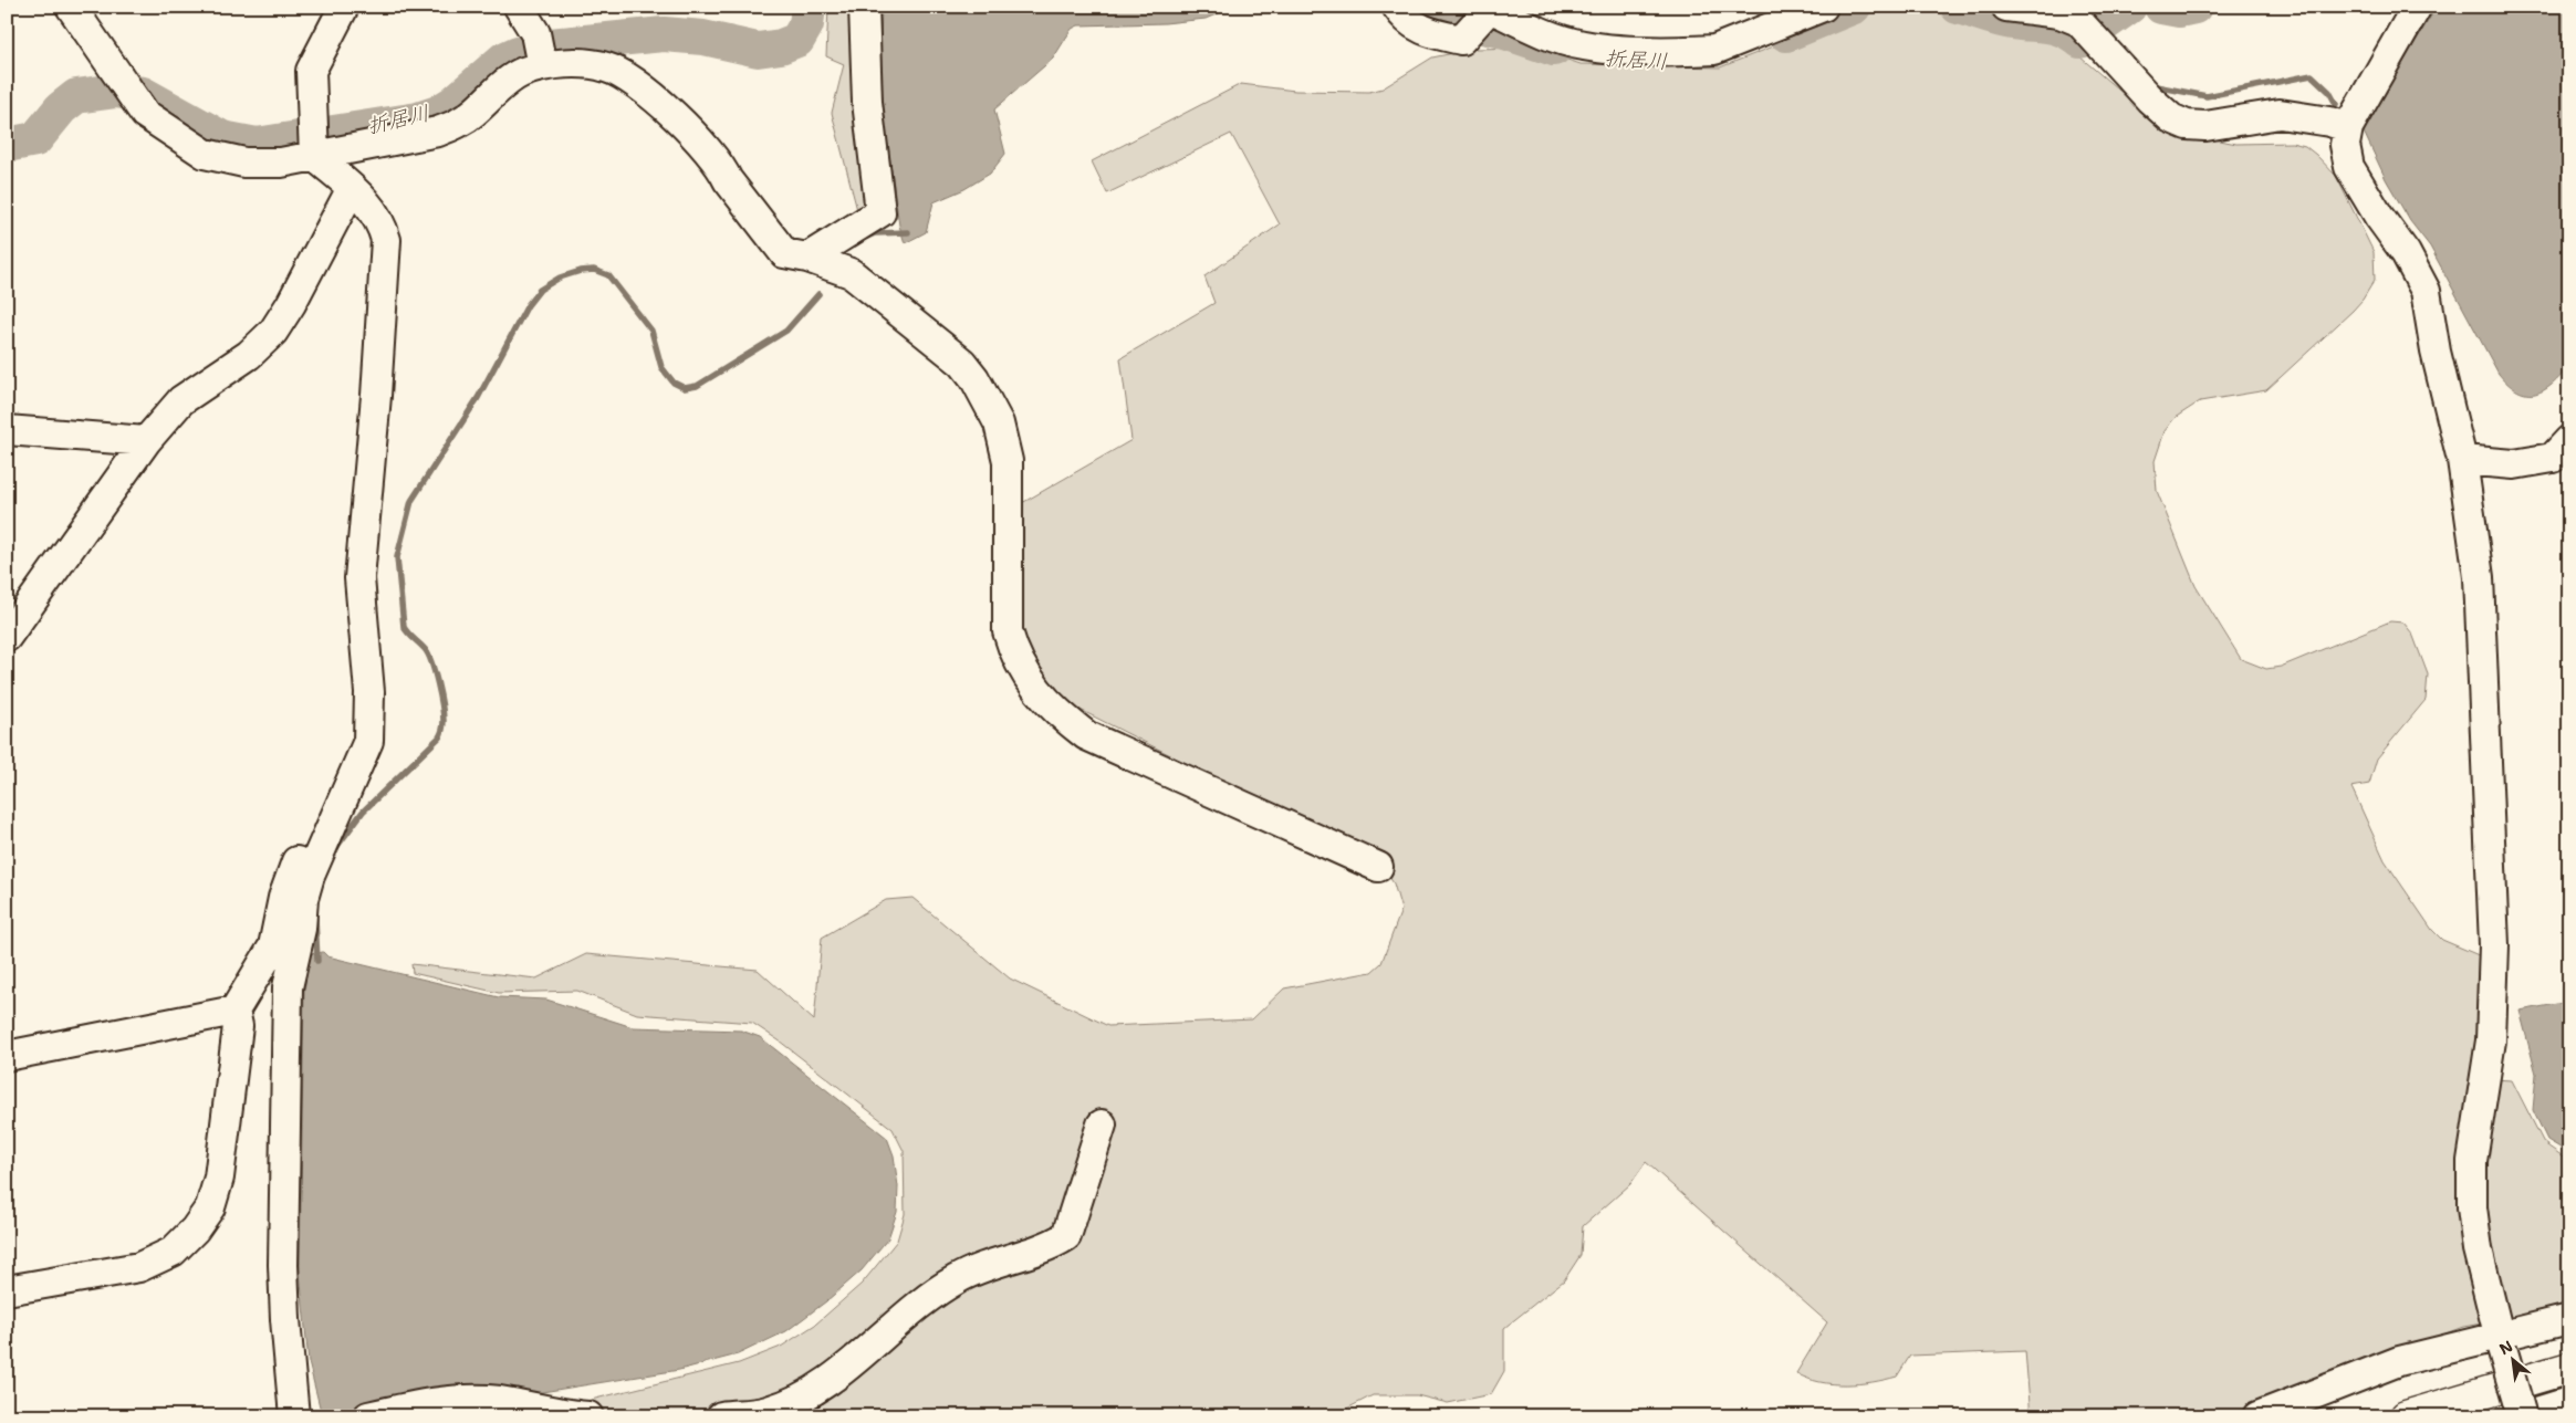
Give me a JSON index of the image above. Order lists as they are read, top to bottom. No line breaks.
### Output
{"water":["折居川"],"north":"top left"}
